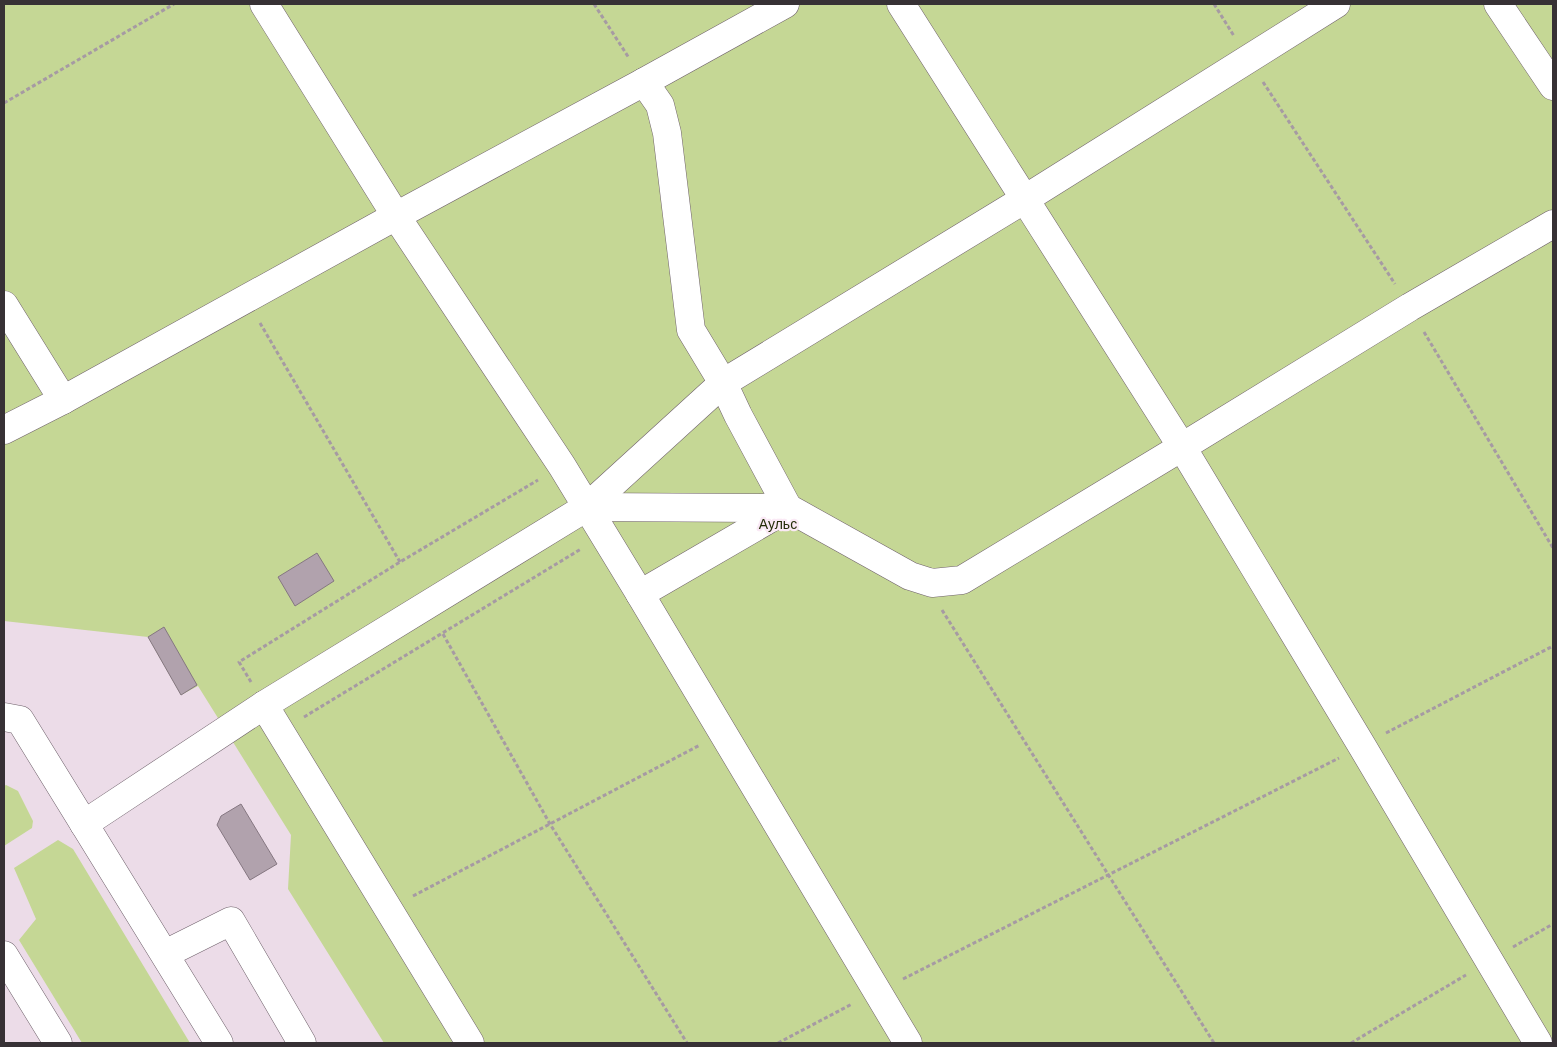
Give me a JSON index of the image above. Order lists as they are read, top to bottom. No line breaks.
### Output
{"parks":["Аульс"]}
